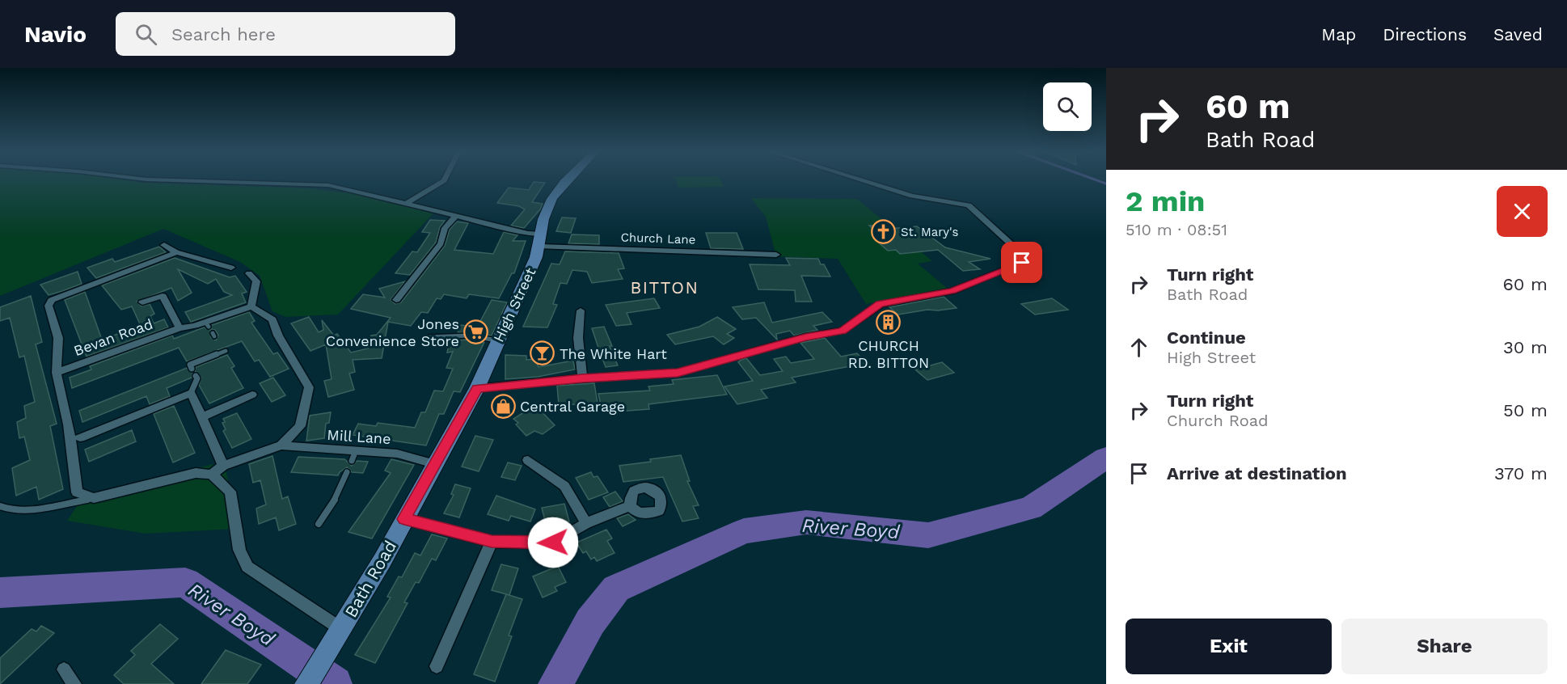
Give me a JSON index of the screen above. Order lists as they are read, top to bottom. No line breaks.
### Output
{"streets":{"main road":["High Street","Bath Road"],"street":["Church Lane","Bevan Road","Mill Lane"]},"crossings":[["Church Lane","High Street"],["High Street","Mill Lane"],["High Street","Bath Road"],["Bevan Road","Mill Lane"],["Mill Lane","Bath Road"]],"districts":["BITTON"],"water":["River Boyd"],"places":{"church":["St. Mary's"],"building":["CHURCH RD. BITTON"],"supermarket":["Jones Convenience Store"],"bar":["The White Hart"],"shop":["Central Garage"]},"page":{"header":"Navio","search":"Search here","nav":["Map","Directions","Saved"],"turn":["60 m","Bath Road"],"heading":["2 min","510 m · 08:51"],"list":[{"name":"Turn right","note":"Bath Road","value":"60 m"},{"name":"Continue","note":"High Street","value":"30 m"},{"name":"Turn right","note":"Church Road","value":"50 m"},{"name":"Arrive at destination","value":"370 m"}],"buttons":["Exit","Share"]}}
